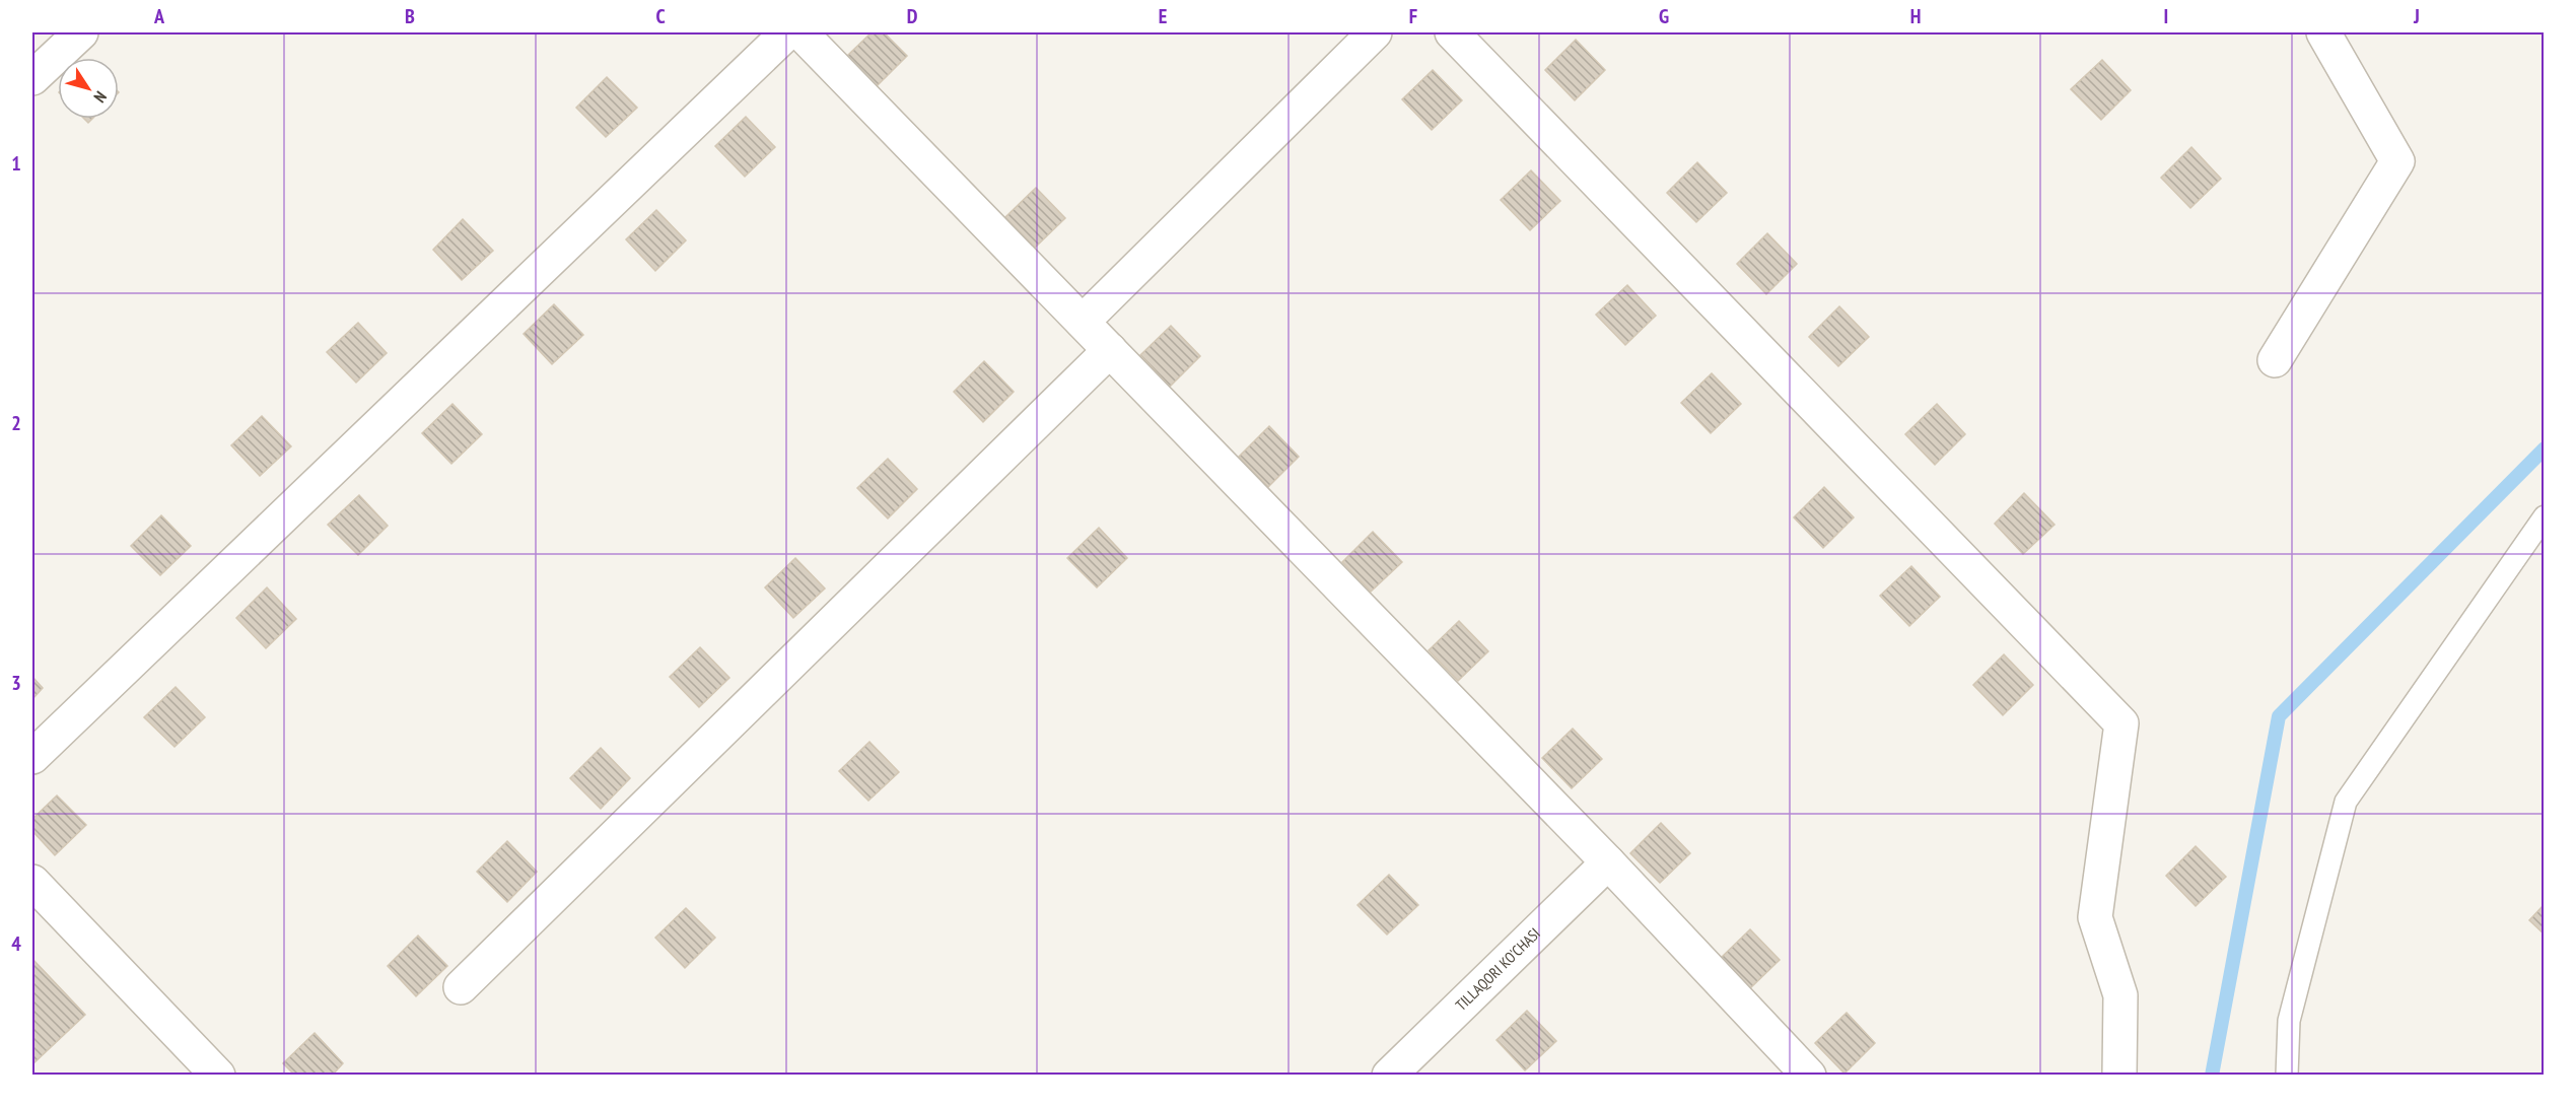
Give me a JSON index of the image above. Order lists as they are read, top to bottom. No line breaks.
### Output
{"streets":{"street":["TILLAQORI KO'CHASI"]},"north":"bottom right","grid":{"columns":["A","B","C","D","E","F","G","H","I","J"],"rows":["1","2","3","4"]}}
